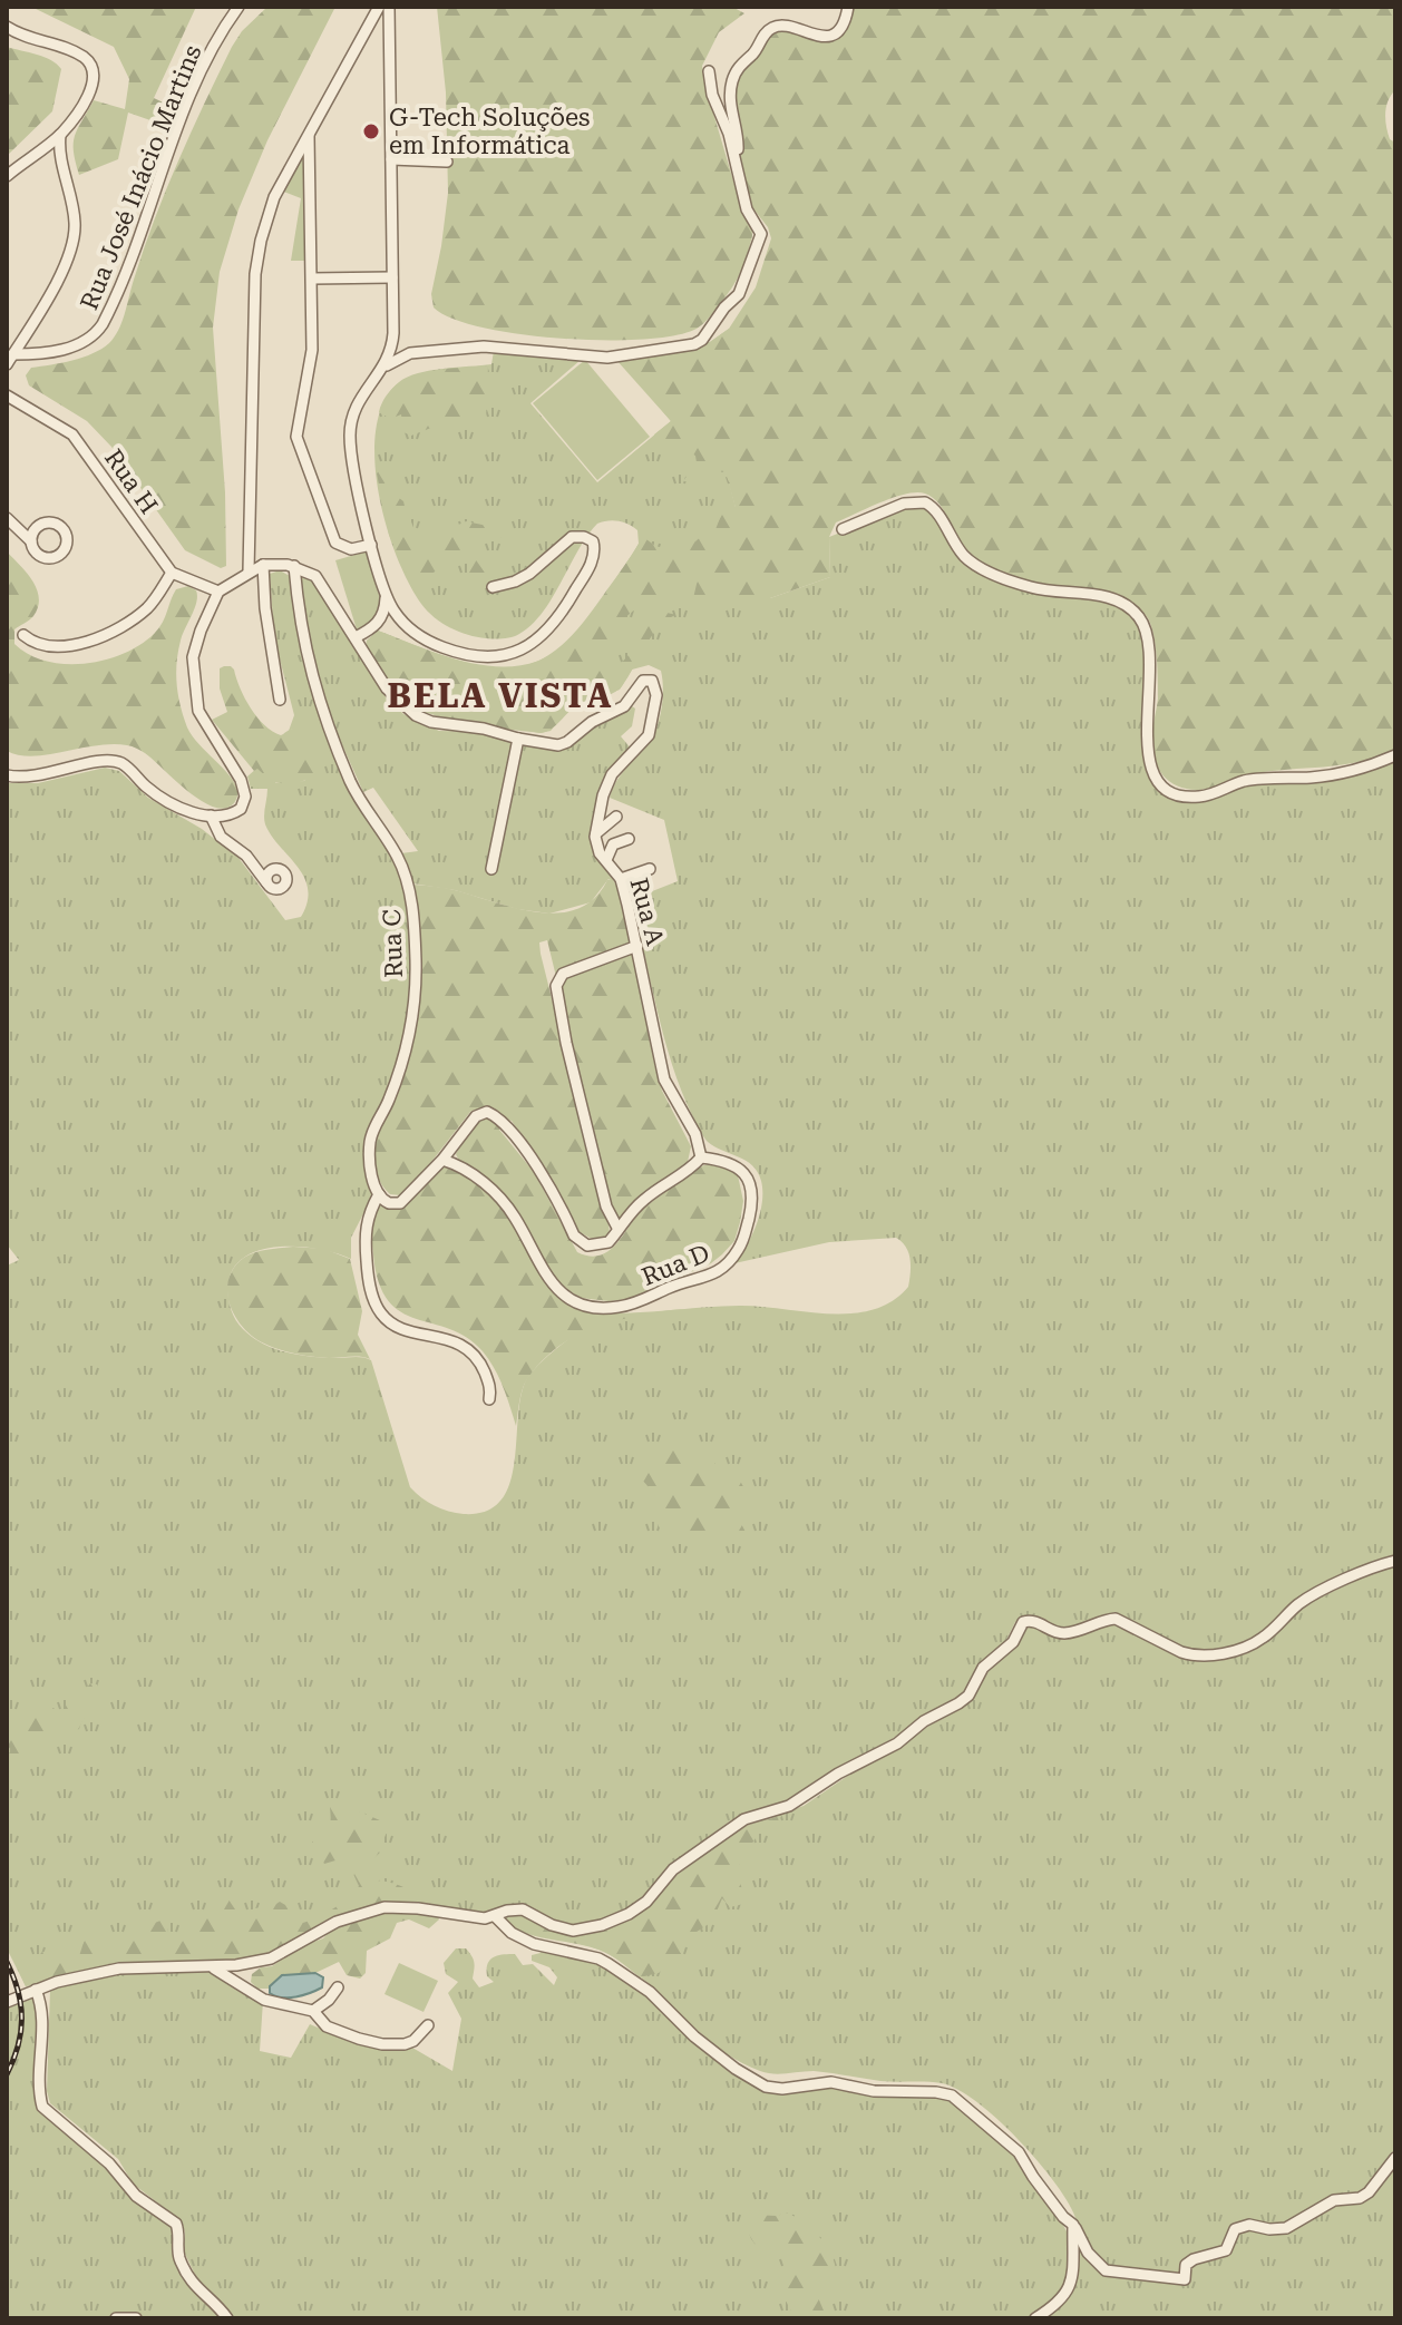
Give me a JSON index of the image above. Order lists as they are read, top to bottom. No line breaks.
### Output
{"streets":{"street":["Rua José Inácio Martins","Rua H","Rua A","Rua C","Rua D"]},"crossings":[["Rua A","Rua D"]],"districts":["BELA VISTA"],"places":["G-Tech Soluções em Informática"]}
